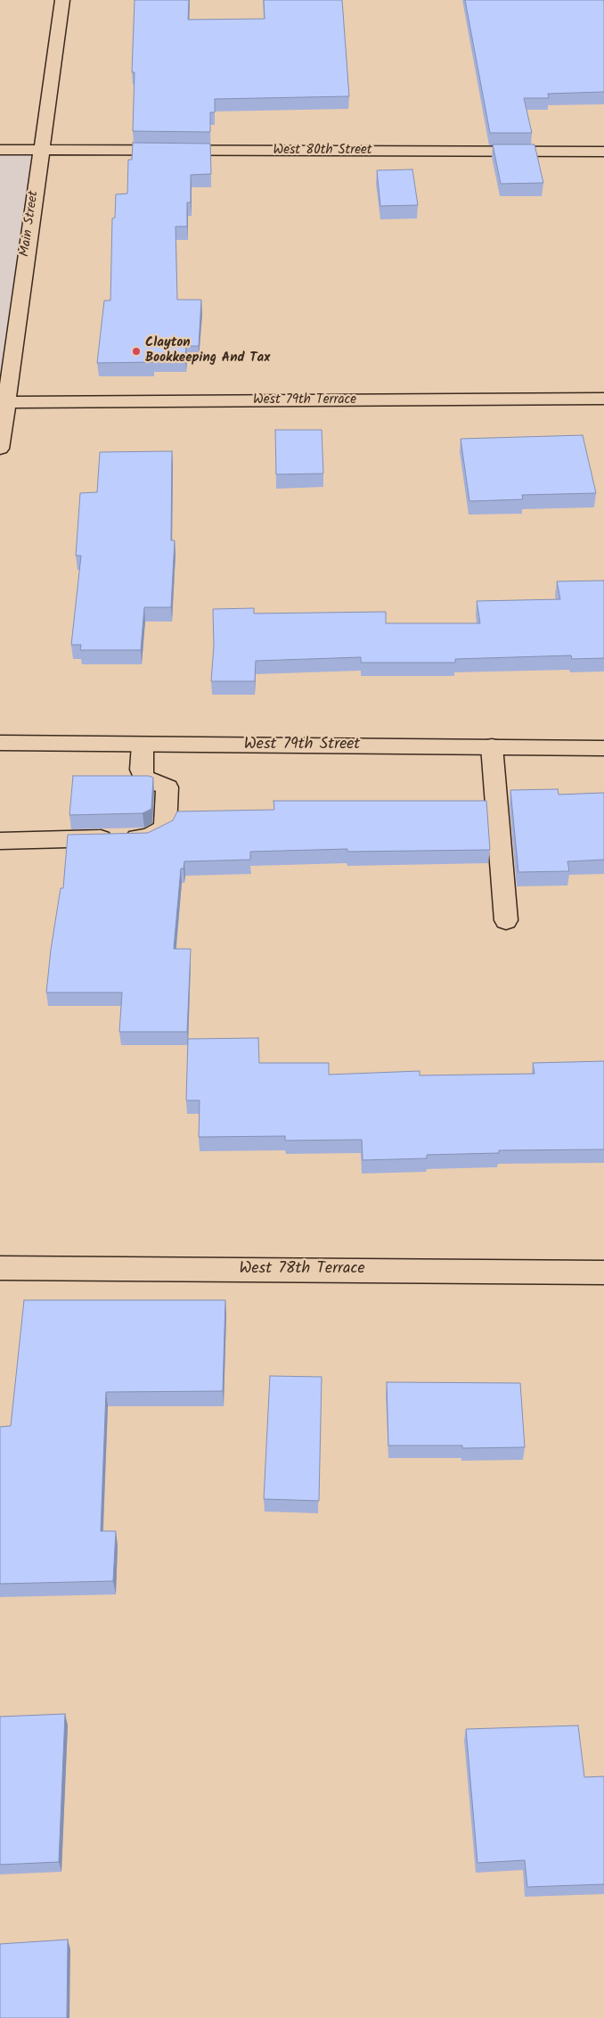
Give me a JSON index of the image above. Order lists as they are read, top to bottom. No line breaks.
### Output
{"streets":{"street":["West 80th Street","Main Street","West 79th Terrace","West 79th Street","West 78th Terrace"]},"crossings":[["West 80th Street","Main Street"],["Main Street","West 79th Terrace"]],"places":["Clayton Bookkeeping And Tax"]}
